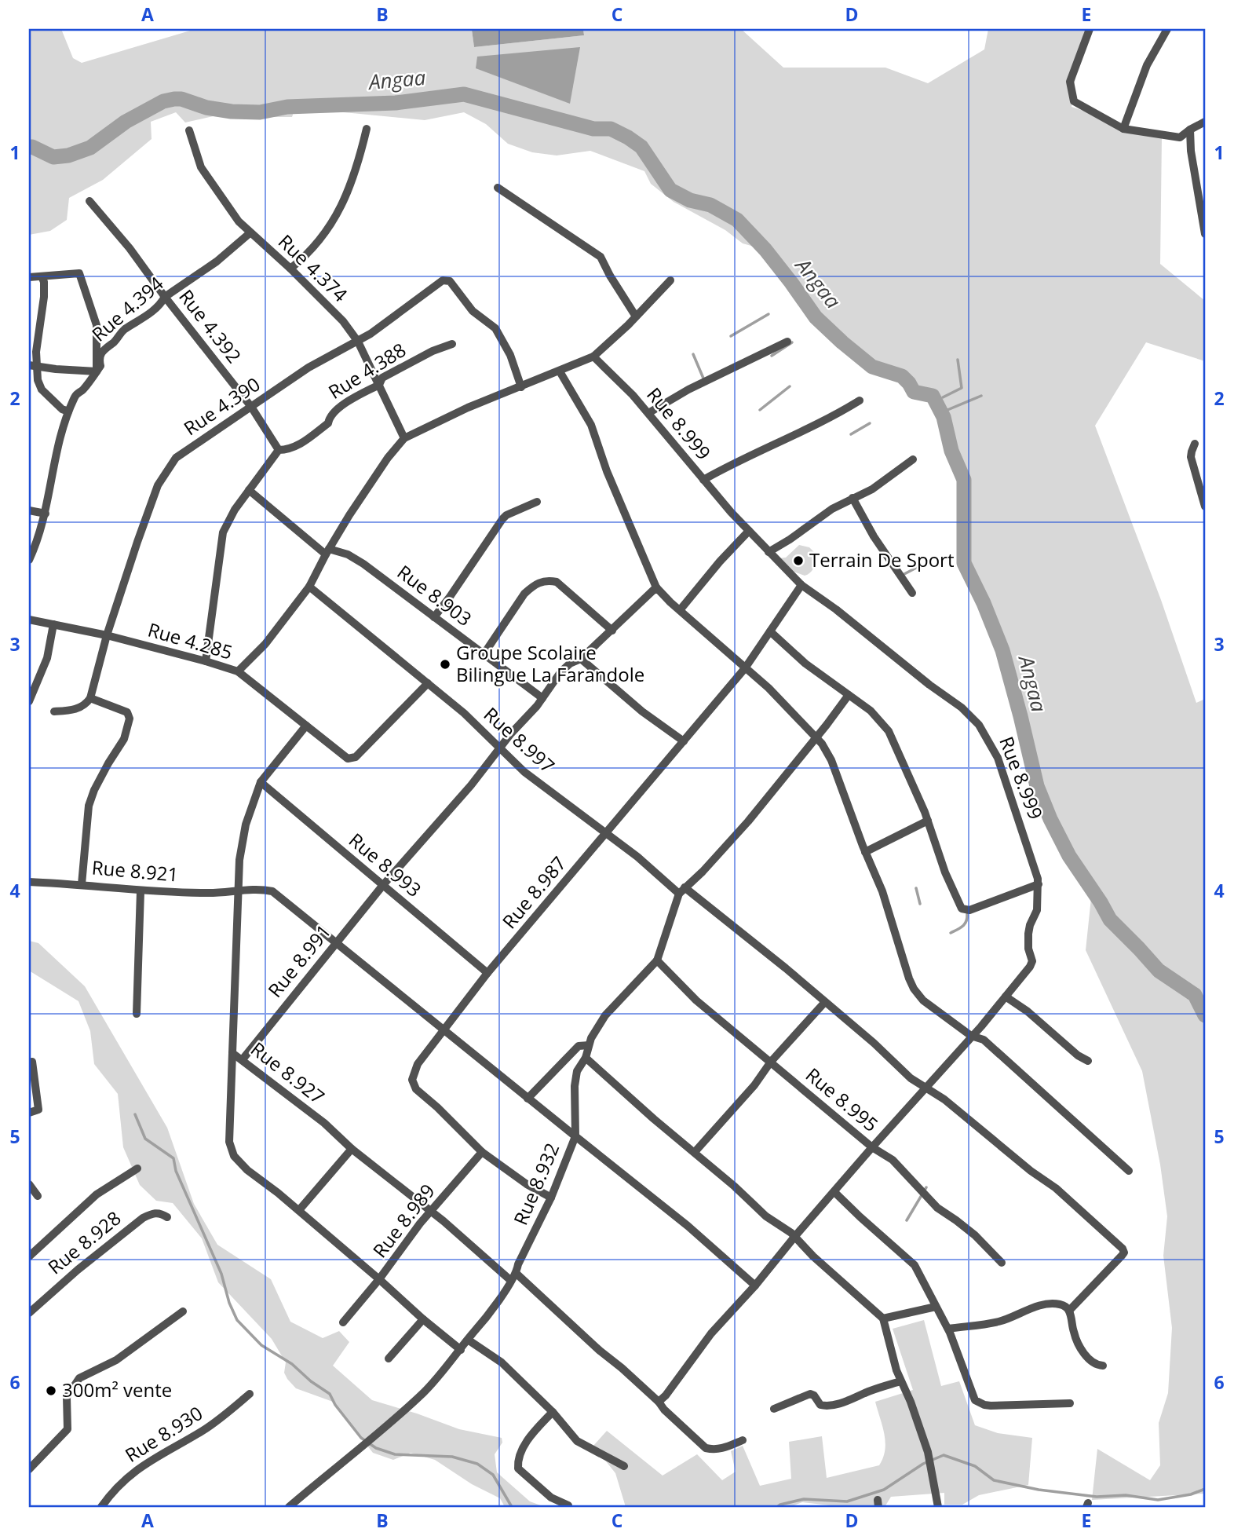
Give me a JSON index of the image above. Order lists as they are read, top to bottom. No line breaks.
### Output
{"streets":{"street":["Rue 4.374","Rue 4.394","Rue 4.392","Rue 4.388","Rue 4.390","Rue 8.999","Rue 8.903","Rue 4.285","Rue 8.997","Rue 8.993","Rue 8.921","Rue 8.987","Rue 8.991","Rue 8.927","Rue 8.995","Rue 8.932","Rue 8.989","Rue 8.928","Rue 8.930"]},"crossings":[["Rue 4.374","Rue 4.394"],["Rue 4.374","Rue 4.388"],["Rue 4.374","Rue 4.390"],["Rue 4.394","Rue 4.392"],["Rue 4.392","Rue 4.388"],["Rue 4.392","Rue 4.390"],["Rue 4.390","Rue 4.285"],["Rue 8.999","Rue 8.997"],["Rue 8.999","Rue 8.987"],["Rue 8.999","Rue 8.995"],["Rue 8.903","Rue 8.991"],["Rue 4.285","Rue 8.997"],["Rue 4.285","Rue 8.927"],["Rue 8.997","Rue 8.987"],["Rue 8.997","Rue 8.991"],["Rue 8.993","Rue 8.987"],["Rue 8.993","Rue 8.991"],["Rue 8.993","Rue 8.927"],["Rue 8.921","Rue 8.927"],["Rue 8.921","Rue 8.932"],["Rue 8.987","Rue 8.932"],["Rue 8.987","Rue 8.989"],["Rue 8.991","Rue 8.927"],["Rue 8.991","Rue 8.932"],["Rue 8.927","Rue 8.932"],["Rue 8.927","Rue 8.989"],["Rue 8.932","Rue 8.989"]],"water":["Angaa"],"places":["Terrain De Sport","Groupe Scolaire Bilingue La Farandole","300m² vente"],"grid":{"columns":["A","B","C","D","E"],"rows":["1","2","3","4","5","6"]}}
